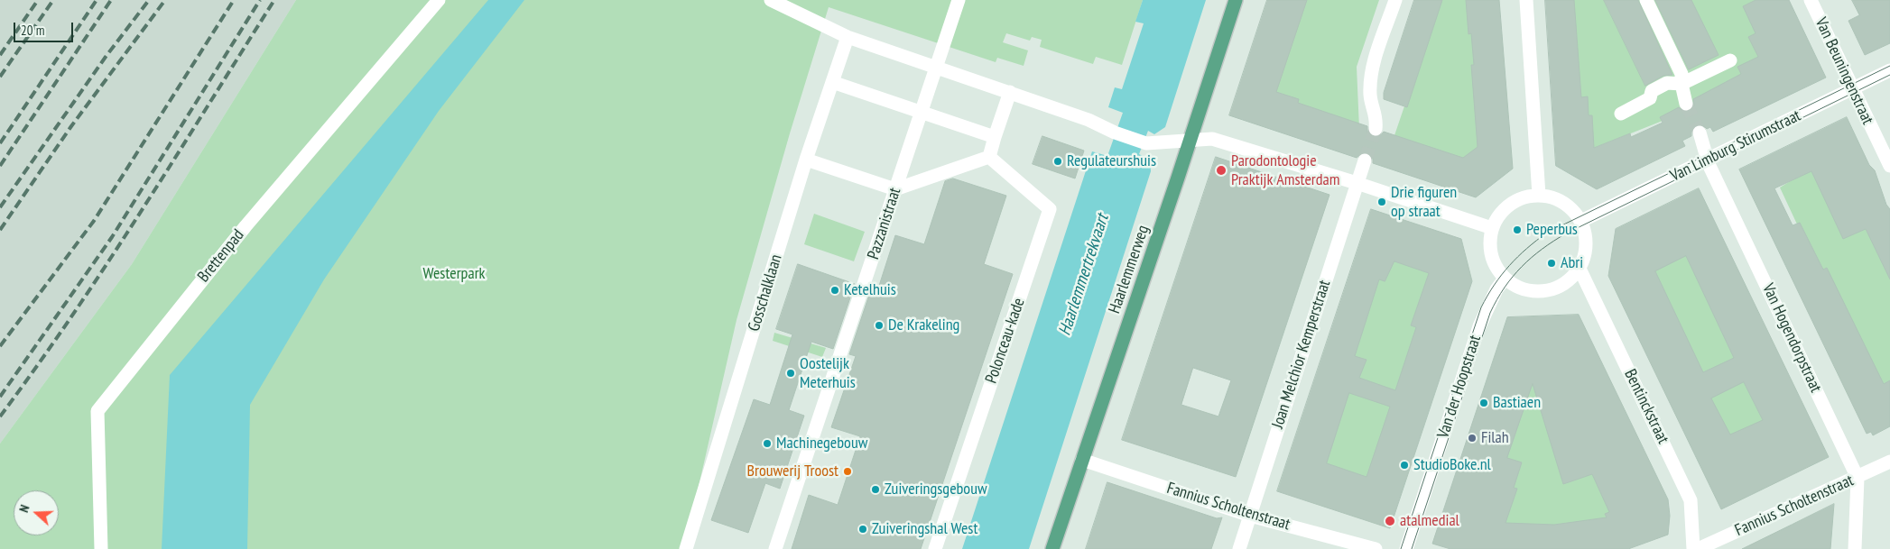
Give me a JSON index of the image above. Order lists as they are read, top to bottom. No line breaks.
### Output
{"streets":{"main road":["Haarlemmerweg"],"street":["Van Beuningenstraat","Van Limburg Stirumstraat","Pazzanistraat","Brettenpad","Gosschalklaan","Van Hogendorpstraat","Polonceau-kade","Joan Melchior Kemperstraat","Van der Hoopstraat","Bentinckstraat","Fannius Scholtenstraat"]},"crossings":[["Van Beuningenstraat","Van Limburg Stirumstraat"],["Van Limburg Stirumstraat","Van Hogendorpstraat"],["Van Limburg Stirumstraat","Van der Hoopstraat"],["Van Limburg Stirumstraat","Bentinckstraat"],["Haarlemmerweg","Fannius Scholtenstraat"],["Van Hogendorpstraat","Fannius Scholtenstraat"],["Joan Melchior Kemperstraat","Fannius Scholtenstraat"],["Van der Hoopstraat","Bentinckstraat"]],"water":["Haarlemmertrekvaart"],"parks":["Westerpark"],"places":["Regulateurshuis","Parodontologie Praktijk Amsterdam","Drie figuren op straat","Peperbus","Abri","Ketelhuis","De Krakeling","Oostelijk Meterhuis","Bastiaen","Filah","Machinegebouw","StudioBoke.nl","Brouwerij Troost","Zuiveringsgebouw","atalmedial","Zuiveringshal West"],"scale_bar":"20 m","north":"left"}
